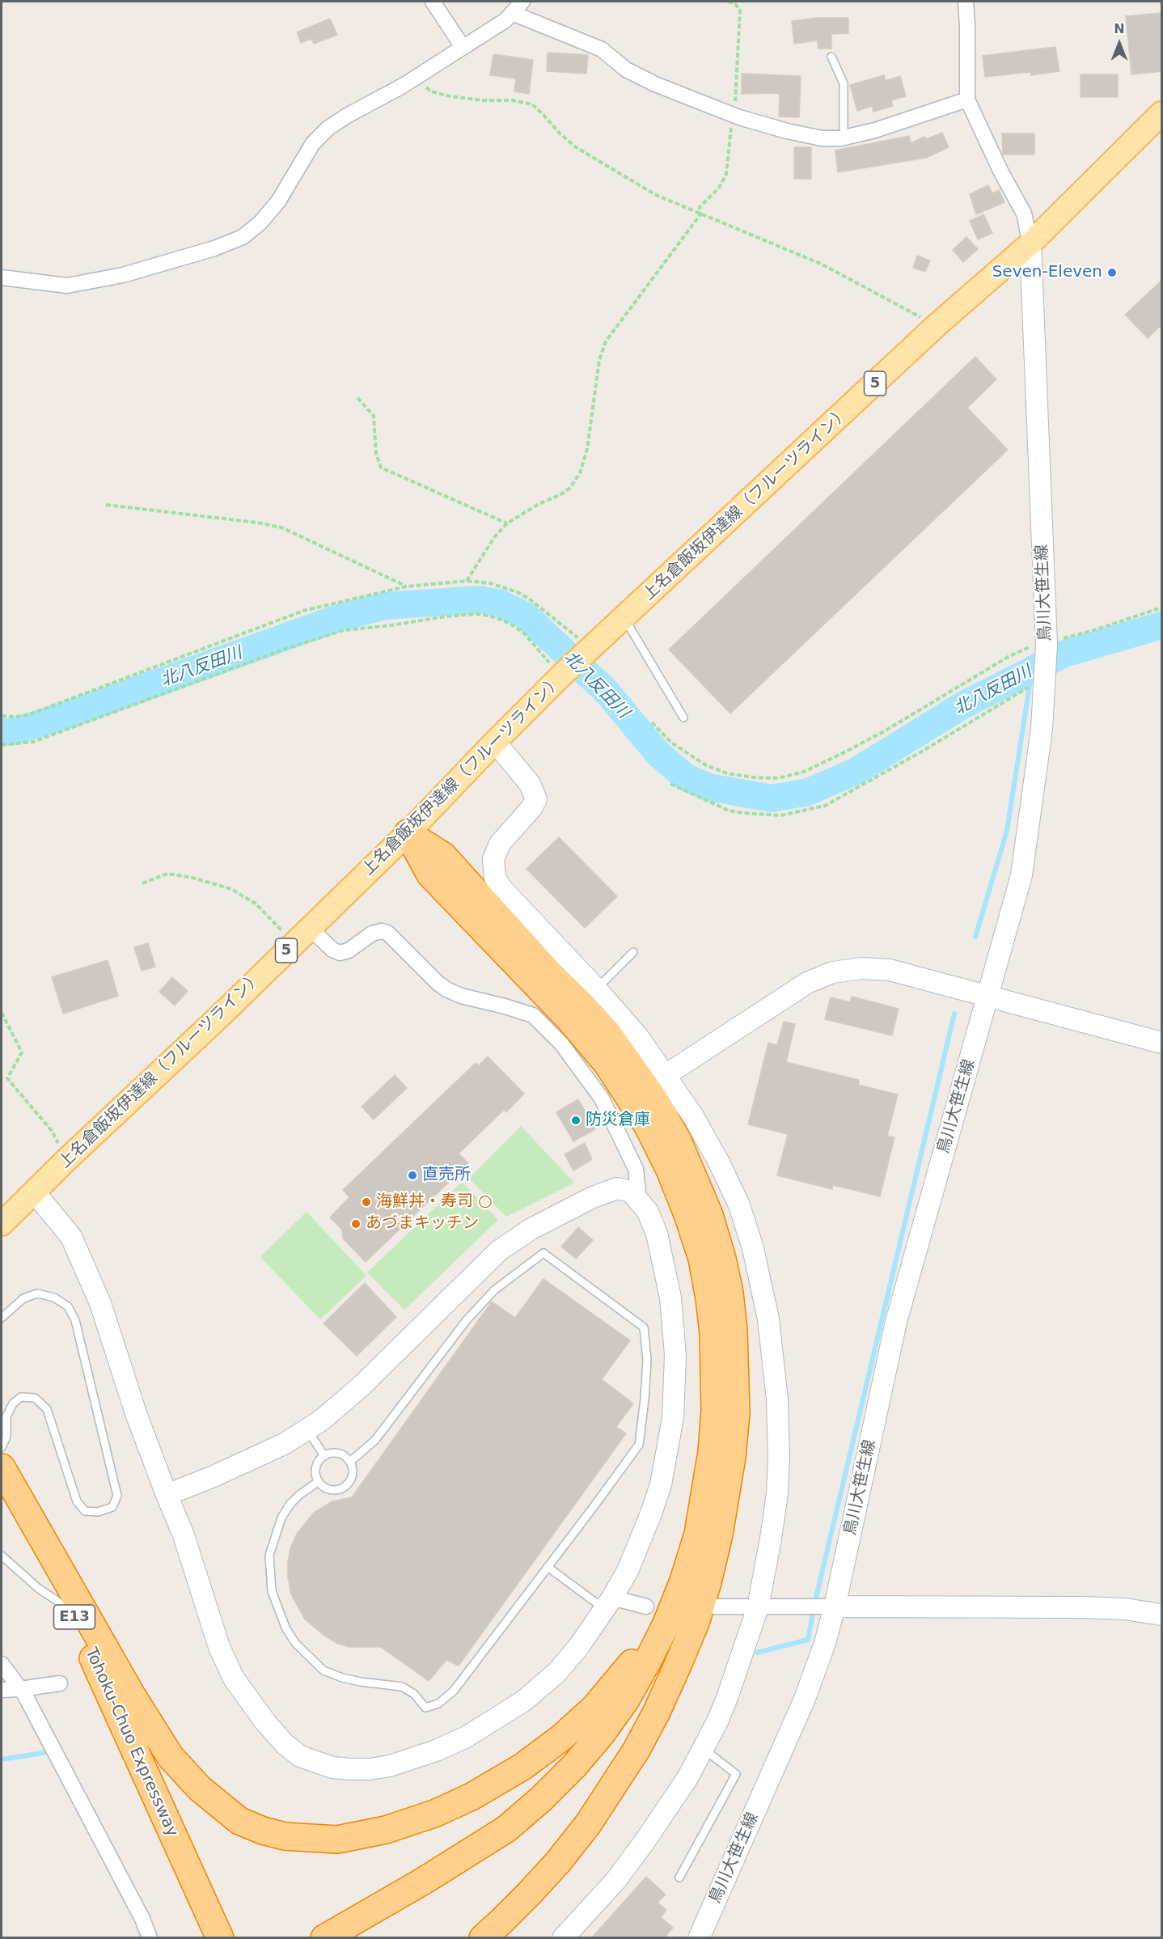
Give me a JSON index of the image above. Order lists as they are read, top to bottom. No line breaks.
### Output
{"streets":{"highway":["E13","Tohoku-Chuo Expressway"],"main road":["5","上名倉飯坂伊達線（フルーツライン）"],"street":["鳥川大笹生線"]},"crossings":[["上名倉飯坂伊達線（フルーツライン）","鳥川大笹生線"]],"water":["北八反田川"],"places":["Seven-Eleven","防災倉庫","直売所","海鮮丼・寿司 ○","あづまキッチン"],"north":"top"}
